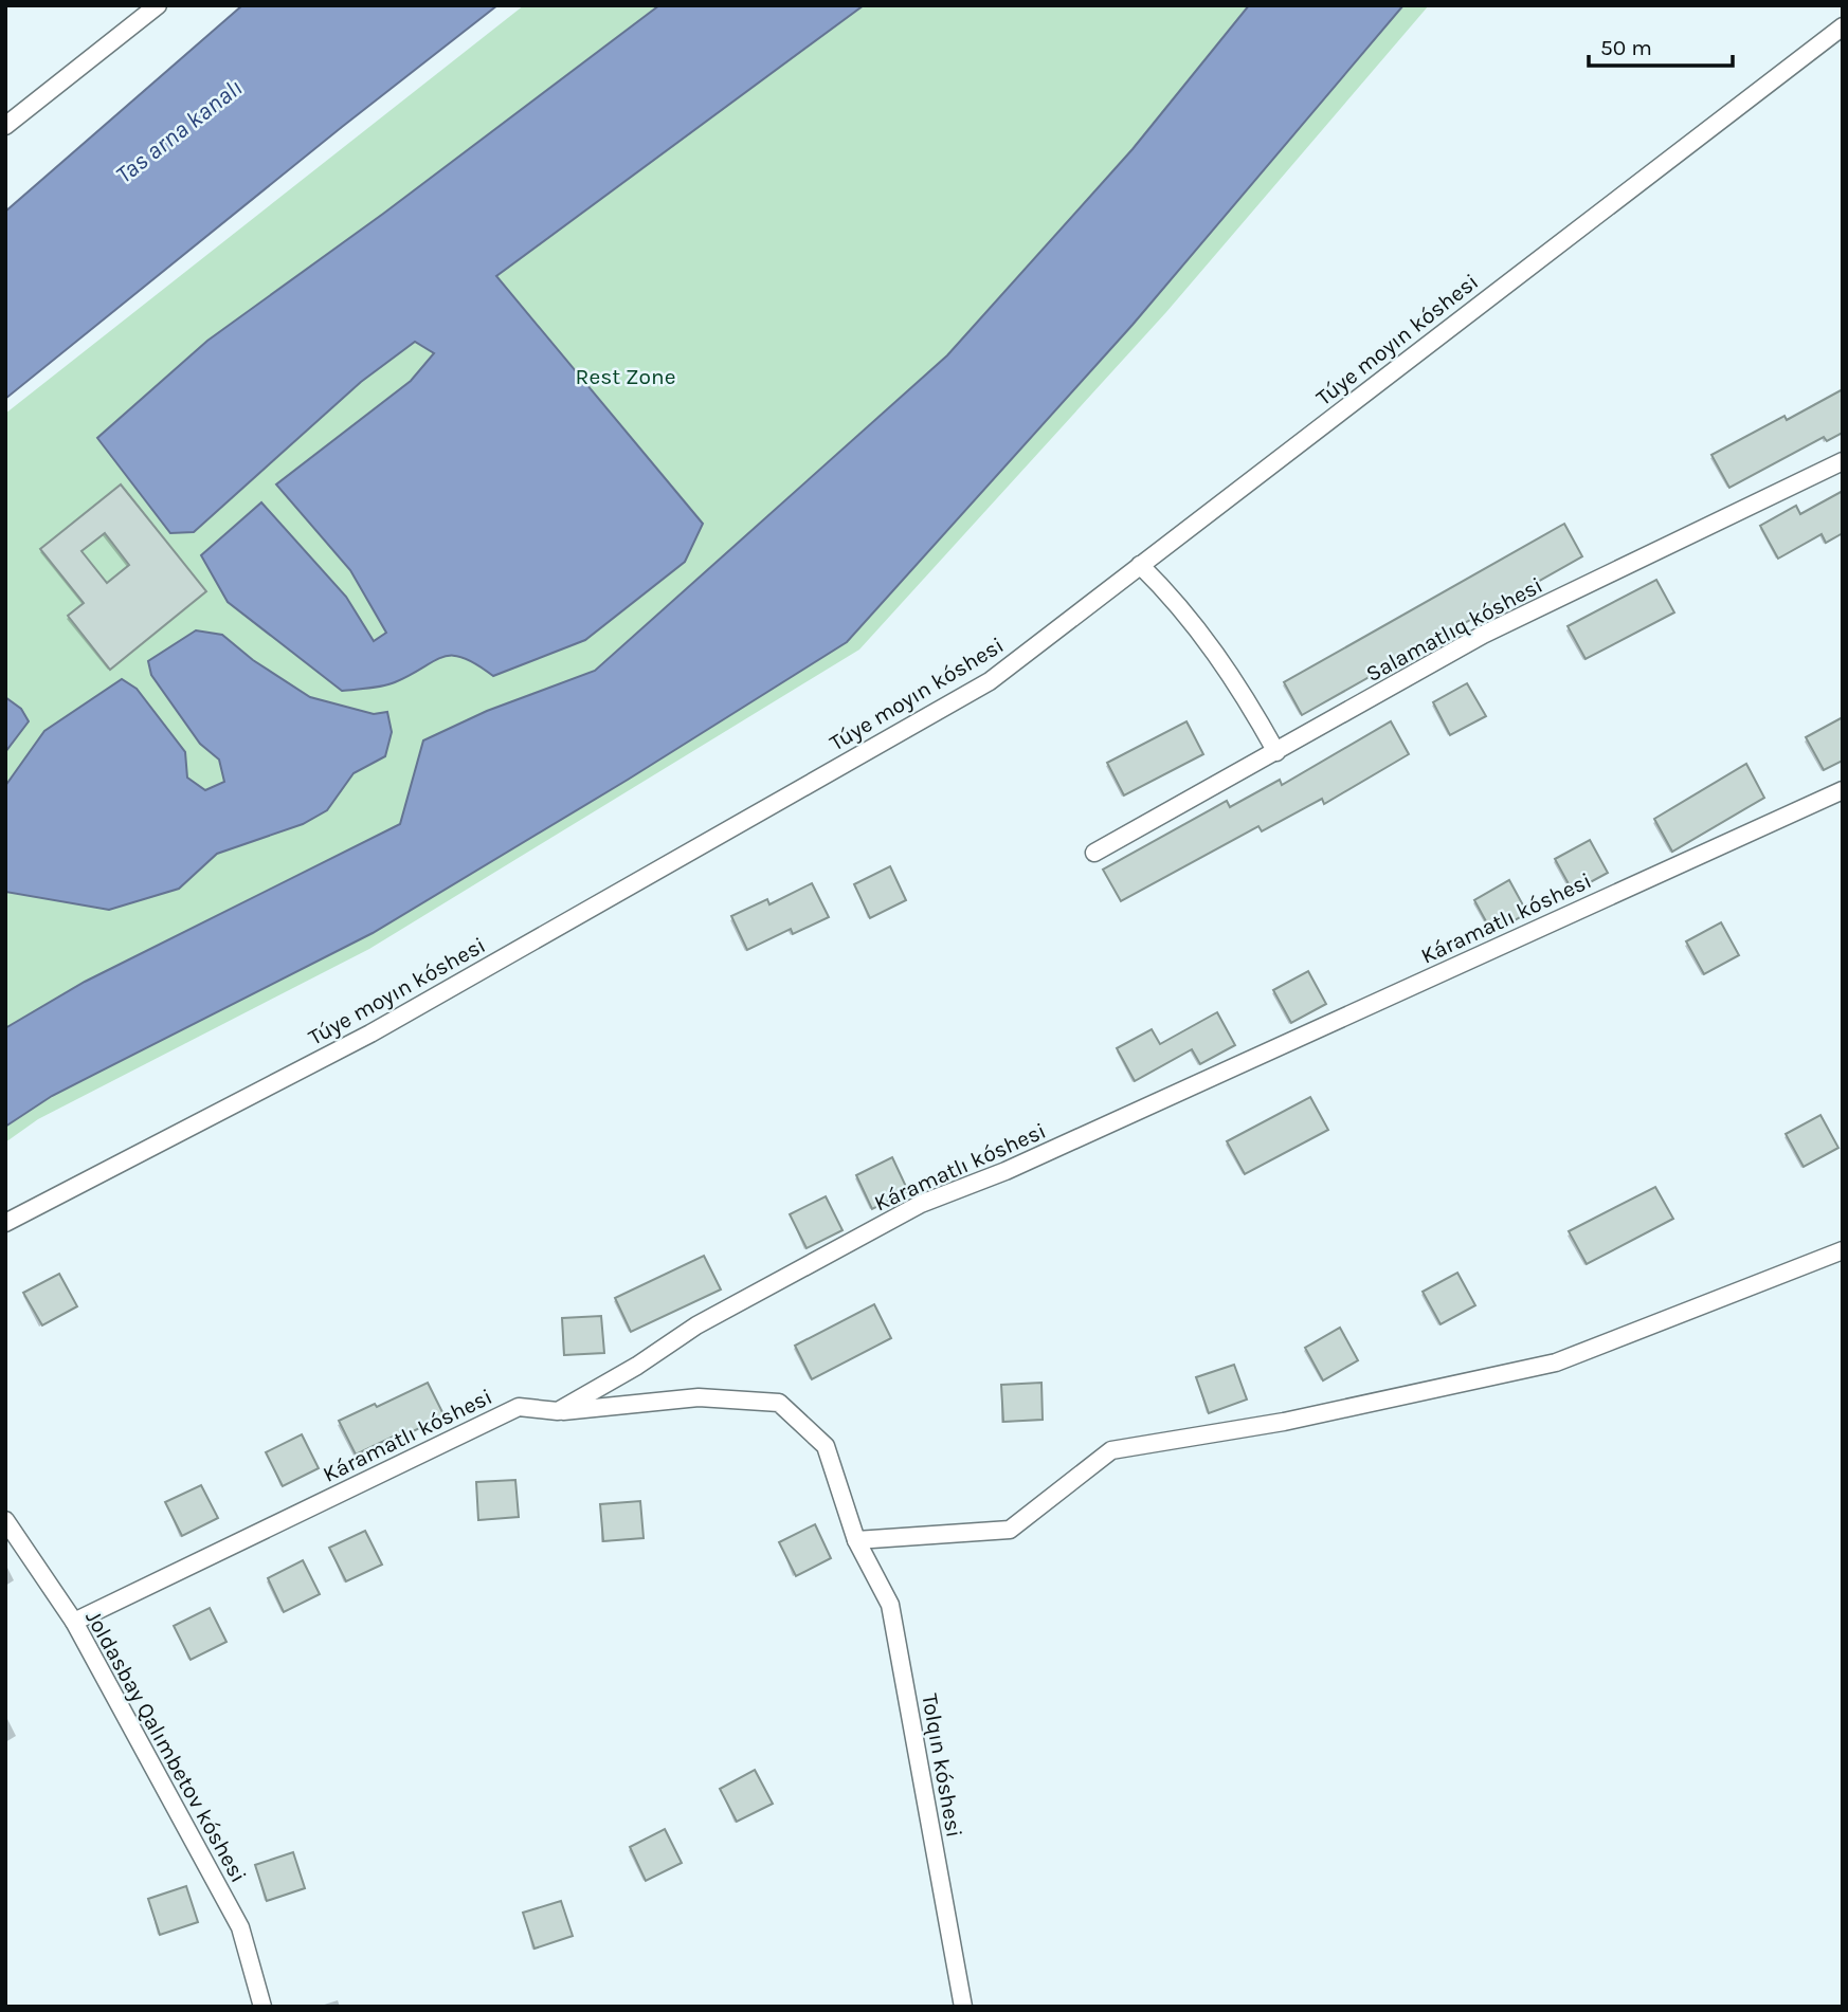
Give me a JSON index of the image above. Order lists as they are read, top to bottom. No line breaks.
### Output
{"streets":{"street":["Túye moyın kóshesi","Salamatlıq kóshesi","Káramatlı kóshesi","Joldasbay Qalımbetov kóshesi","Tolqın kóshesi"]},"crossings":[["Káramatlı kóshesi","Joldasbay Qalımbetov kóshesi"],["Káramatlı kóshesi","Tolqın kóshesi"]],"water":["Tas arna kanalı"],"parks":["Rest Zone"],"scale_bar":"50 m"}
